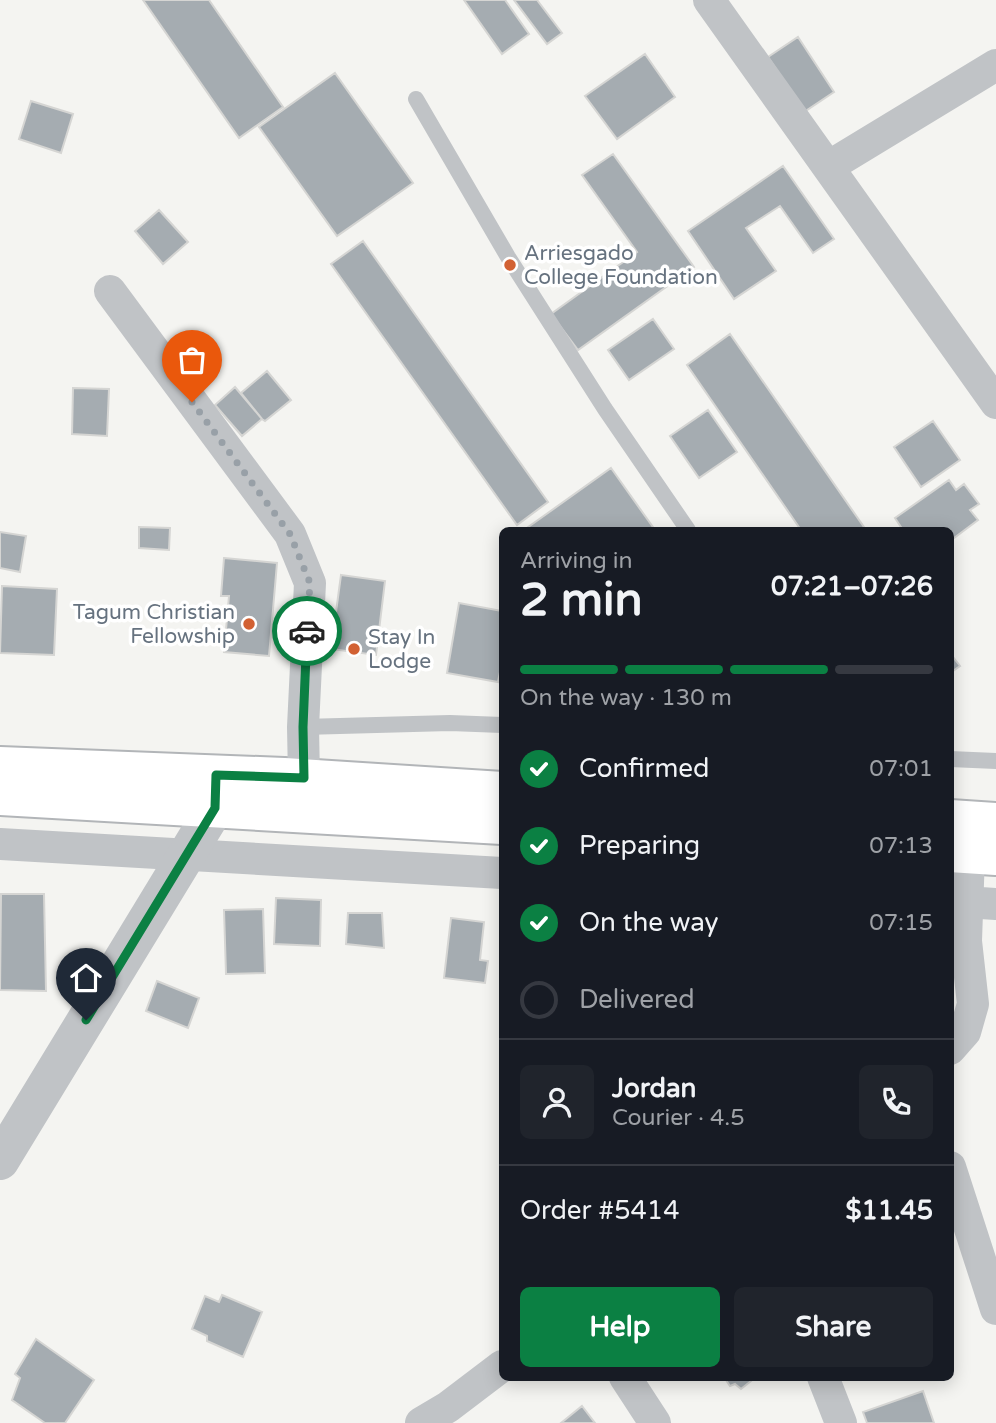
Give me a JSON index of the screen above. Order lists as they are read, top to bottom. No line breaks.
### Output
{"places":["Arriesgado College Foundation","Tagum Christian Fellowship","Stay In Lodge"],"page":{"heading":["2 min","Arriving in","07:21–07:26"],"panel":["Jordan","Courier · 4.5","Order #5414","$11.45"],"bar":"On the way · 130 m","list":[["Confirmed","07:01"],["Preparing","07:13"],["On the way","07:15"],"Delivered"],"buttons":["Help","Share"]}}
